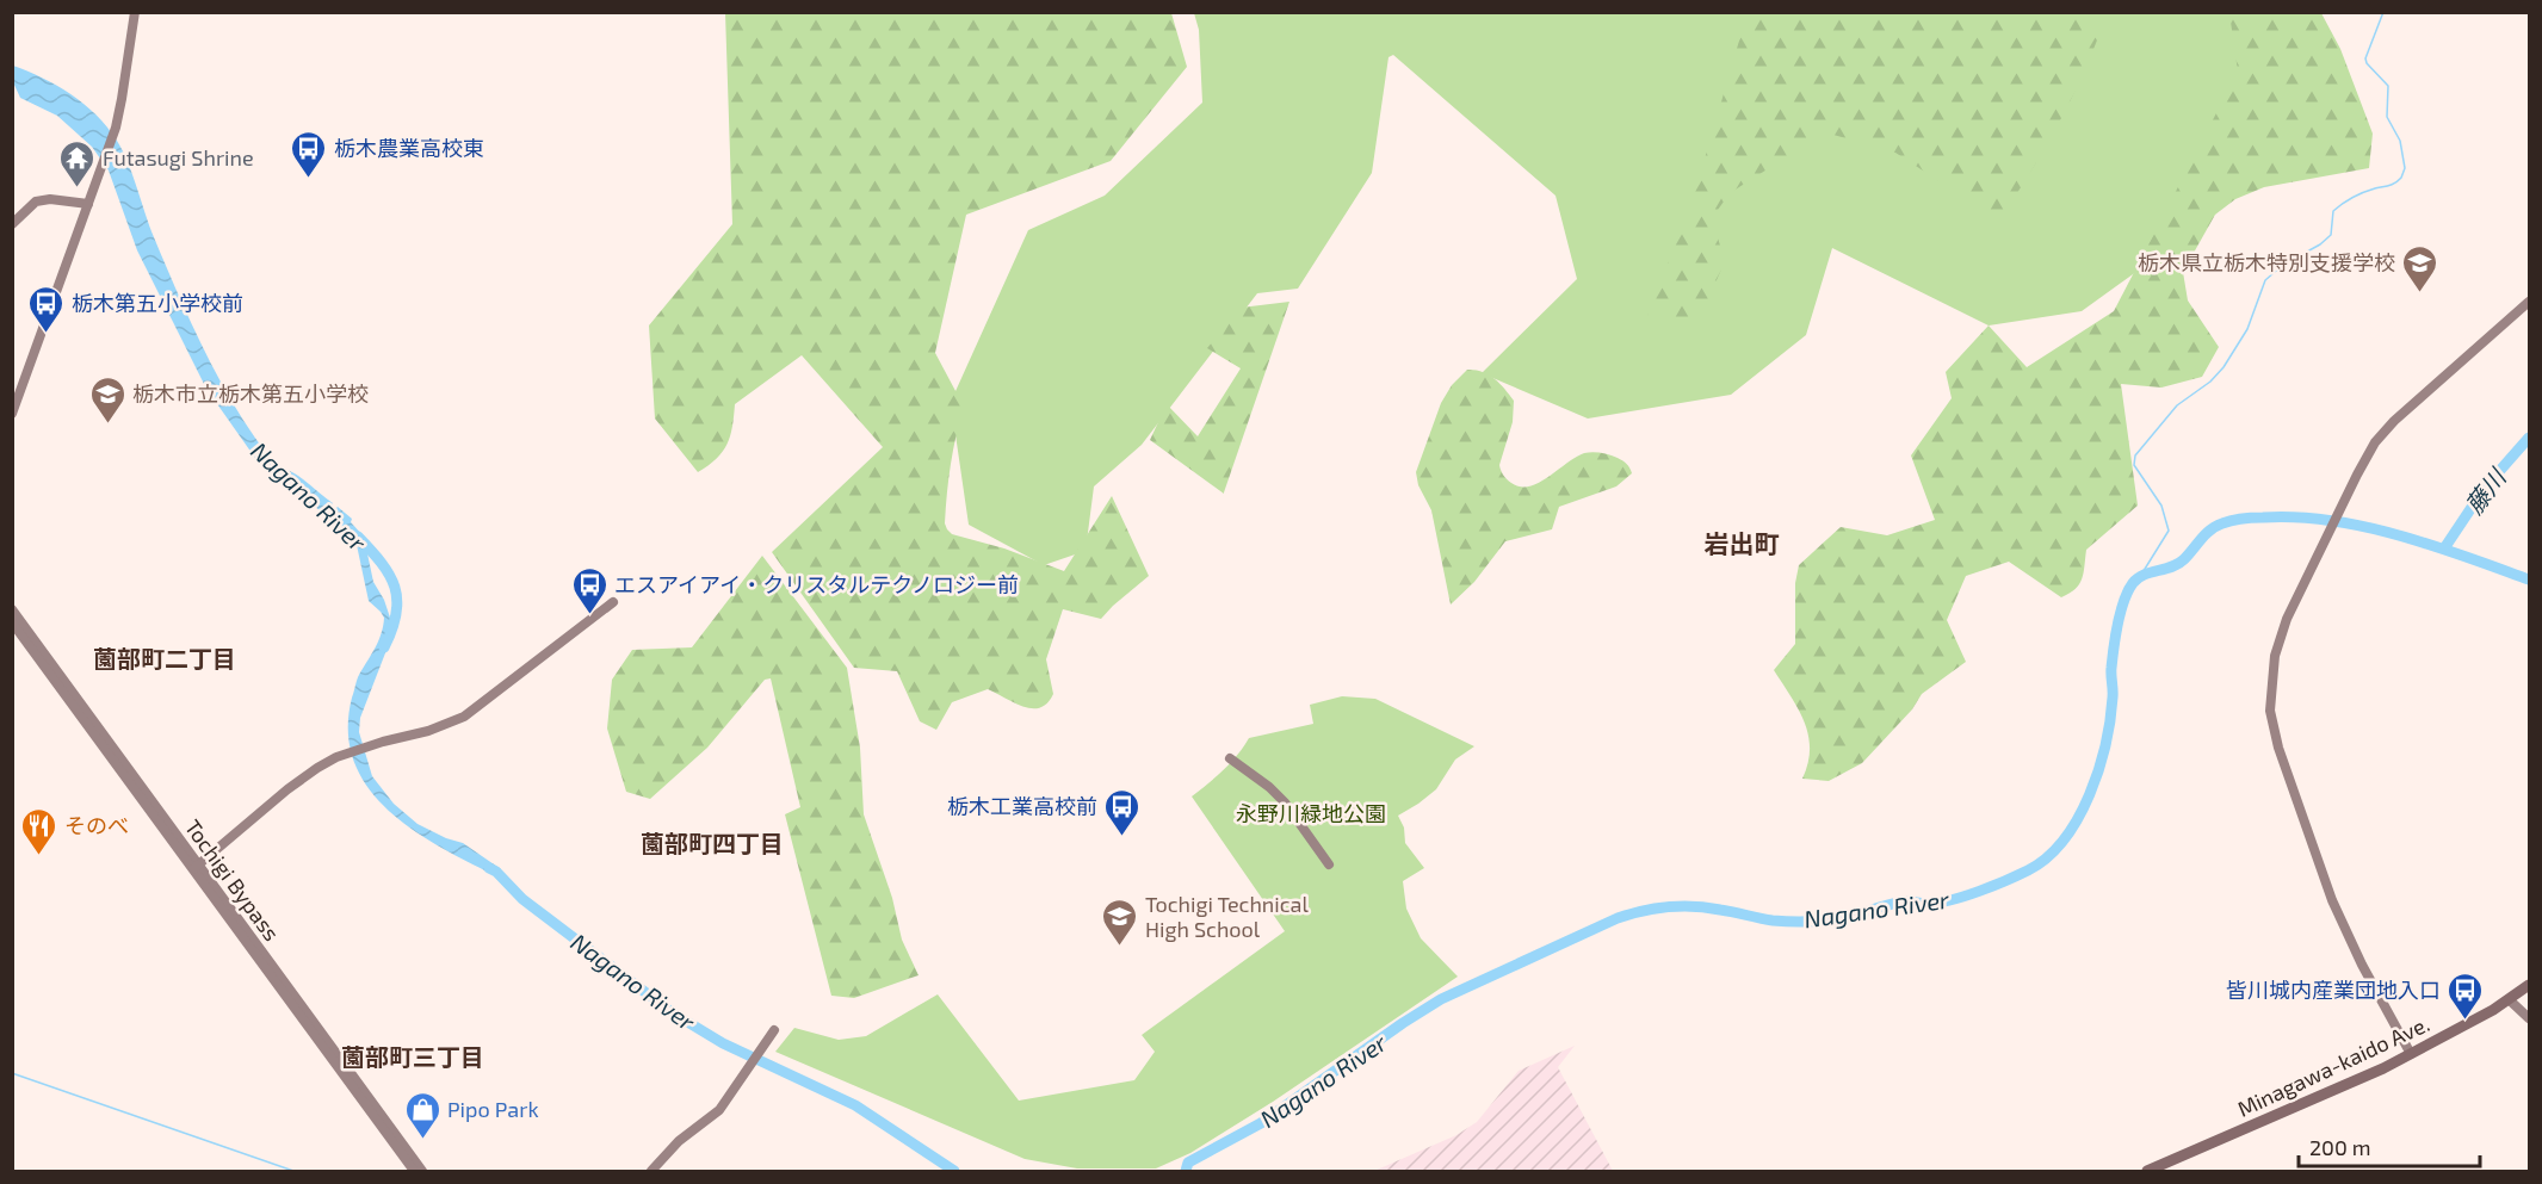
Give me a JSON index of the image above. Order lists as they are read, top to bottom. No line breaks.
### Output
{"streets":{"main road":["Minagawa-kaido Ave."],"street":["Tochigi Bypass"]},"districts":["岩出町","薗部町二丁目","薗部町四丁目","薗部町三丁目"],"water":["藤川","Nagano River"],"parks":["永野川緑地公園"],"places":{"bus stop":["栃木農業高校東","栃木第五小学校前","エスアイアイ・クリスタルテクノロジー前","栃木工業高校前","皆川城内産業団地入口"],"temple":["Futasugi Shrine"],"school or university":["栃木県立栃木特別支援学校","栃木市立栃木第五小学校","Tochigi Technical High School"],"restaurant":["そのべ"],"shop":["Pipo Park"]},"scale_bar":"200 m"}
